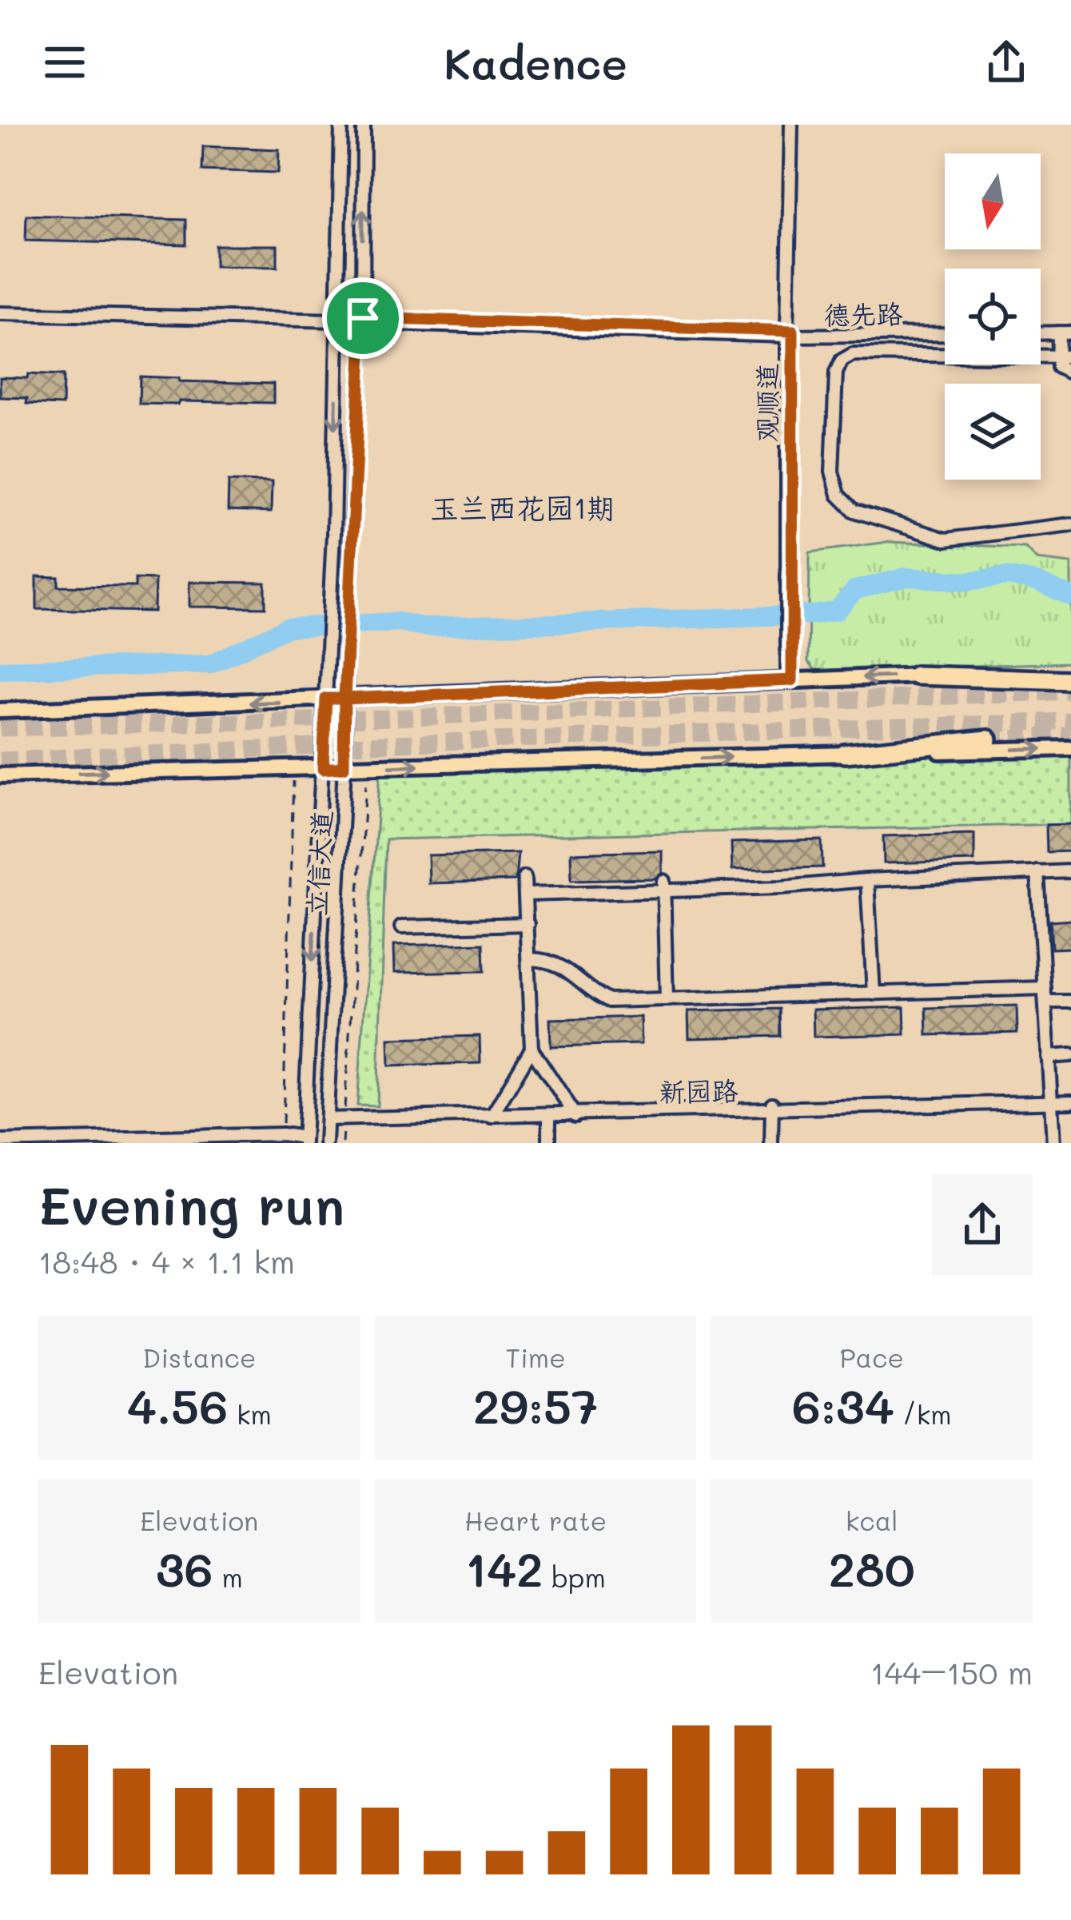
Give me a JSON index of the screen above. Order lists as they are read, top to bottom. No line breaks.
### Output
{"streets":{"street":["德先路","观顺道","立信大道","新园路"]},"crossings":[["德先路","观顺道"],["德先路","立信大道"],["立信大道","新园路"]],"districts":["玉兰西花园1期"],"north":"bottom","page":{"header":"Kadence","heading":["Evening run","18:48 · 4 × 1.1 km"],"stats":[["Distance","4.56 km"],["Time","29:57"],["Pace","6:34 /km"],["Elevation","36 m"],["Heart rate","142 bpm"],["kcal","280"]],"chart":["Elevation","144–150 m"]}}
